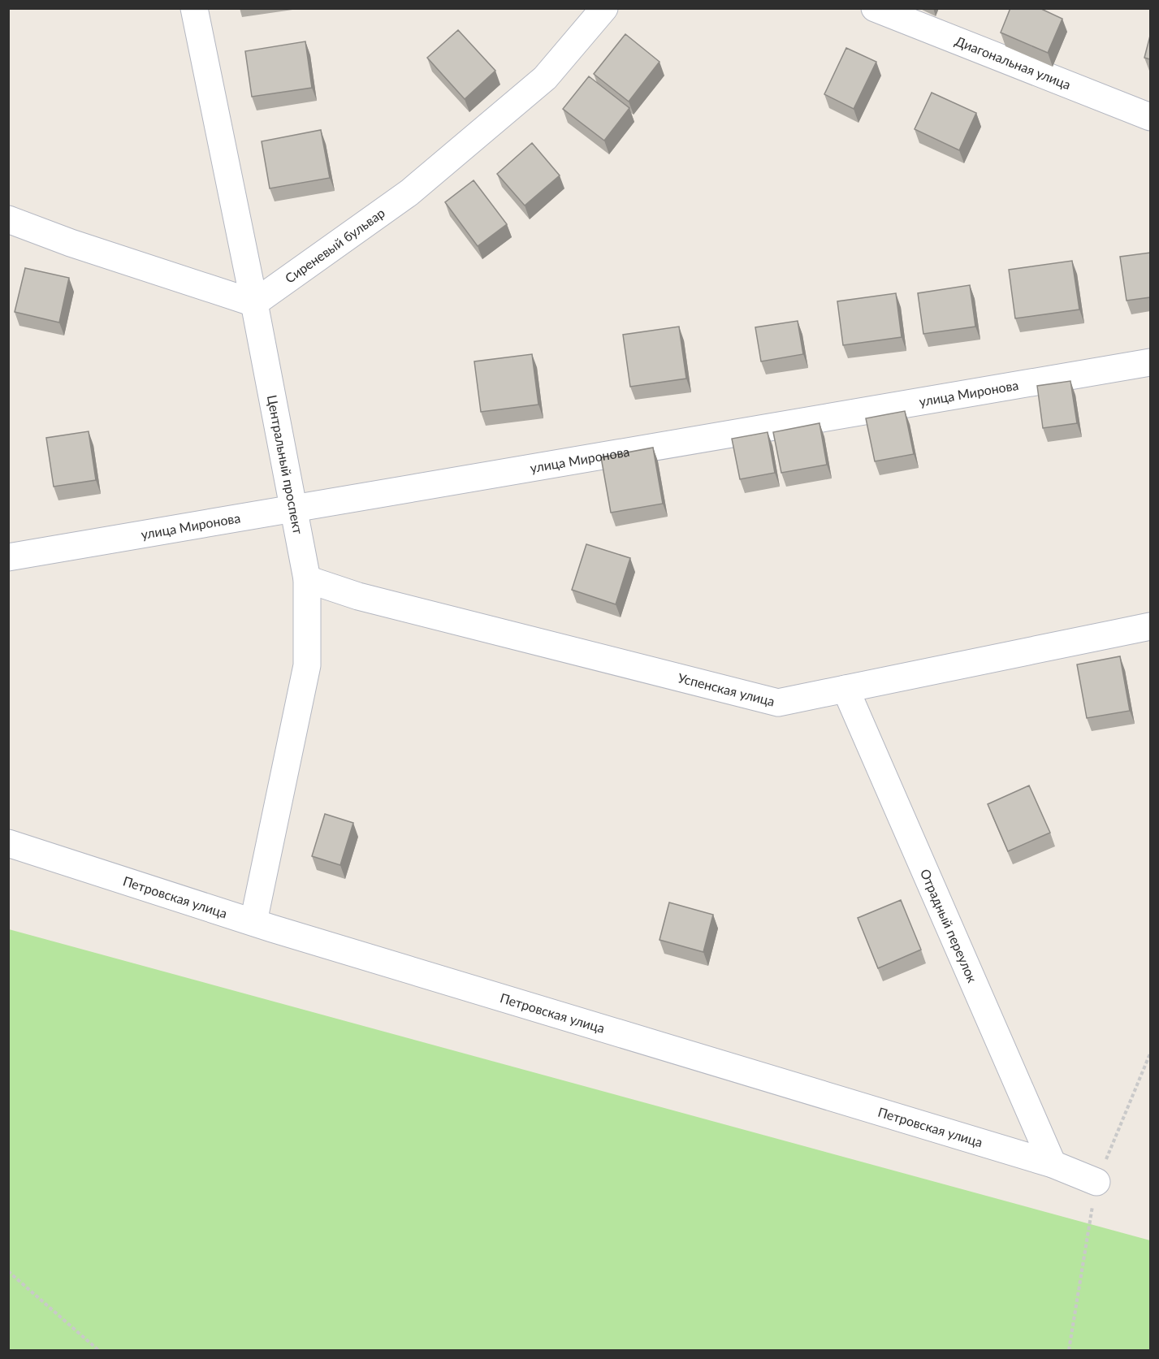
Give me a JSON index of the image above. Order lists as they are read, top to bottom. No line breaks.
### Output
{"streets":{"street":["Диагональная улица","Сиреневый бульвар","улица Миронова","Центральный проспект","Успенская улица","Петровская улица","Отрадный переулок"]},"crossings":[["Сиреневый бульвар","Центральный проспект"],["улица Миронова","Центральный проспект"],["Центральный проспект","Успенская улица"],["Центральный проспект","Петровская улица"],["Успенская улица","Отрадный переулок"],["Петровская улица","Отрадный переулок"]]}
